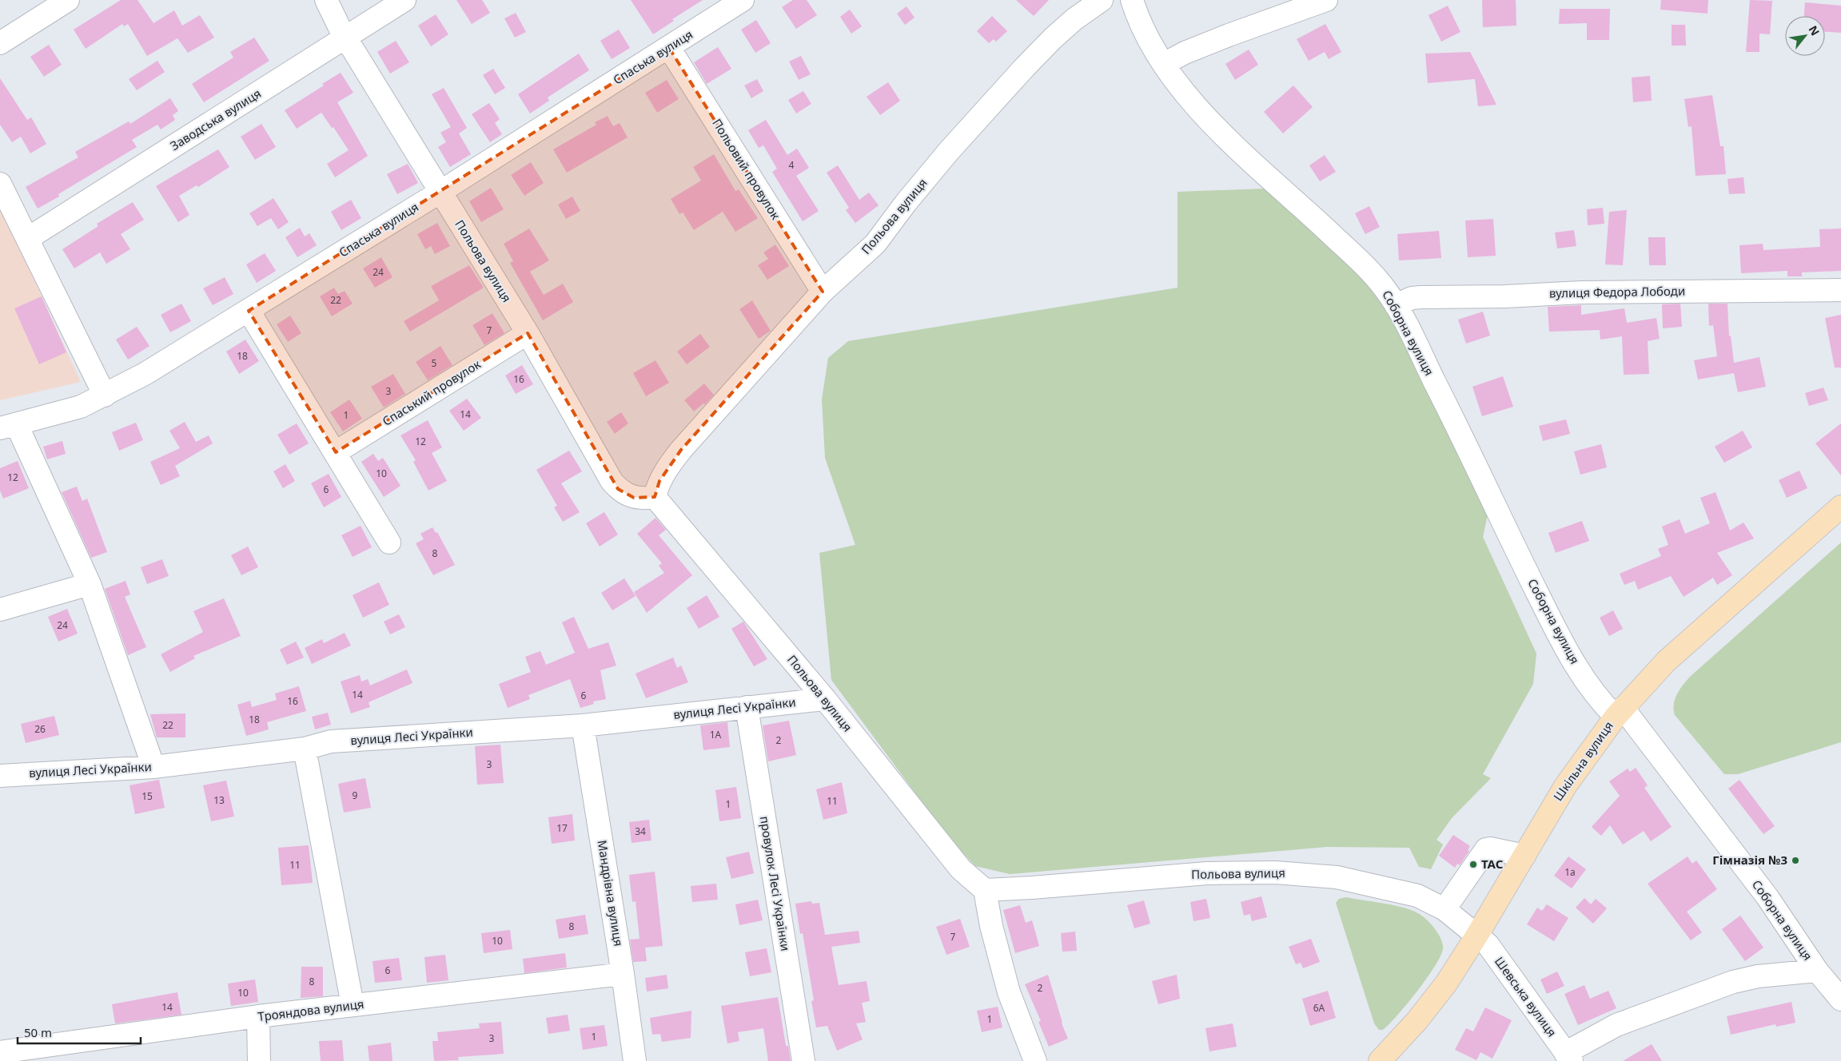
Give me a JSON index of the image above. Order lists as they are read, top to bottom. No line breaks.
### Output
{"streets":{"main road":["Шкільна вулиця"],"street":["Спаська вулиця","Заводська вулиця","Польовий провулок","Польова вулиця","вулиця Федора Лободи","Соборна вулиця","Спаський провулок","вулиця Лесі Українки","провулок Лесі Українки","Мандрівна вулиця","Шевська вулиця","Трояндова вулиця"]},"crossings":[["Спаська вулиця","Польовий провулок"],["Спаська вулиця","Польова вулиця"],["Заводська вулиця","Польова вулиця"],["Польовий провулок","Польова вулиця"],["Польова вулиця","Спаський провулок"],["Польова вулиця","вулиця Лесі Українки"],["Польова вулиця","Шкільна вулиця"],["Польова вулиця","Шевська вулиця"],["вулиця Федора Лободи","Соборна вулиця"],["Соборна вулиця","Шкільна вулиця"],["вулиця Лесі Українки","провулок Лесі Українки"],["вулиця Лесі Українки","Мандрівна вулиця"],["Шкільна вулиця","Шевська вулиця"],["Мандрівна вулиця","Трояндова вулиця"]],"places":["Гімназія №3","ТАС"],"house_numbers":["4","24","22","7","18","5","16","3","14","1","12","10","12","6","8","24","14","6","16","18","22","26","1А","2","3","9","15","13","11","1","17","34","11","1а","8","7","10","6","8","2","10","14","6А","1","1","3"],"scale_bar":"50 m","north":"top right"}
